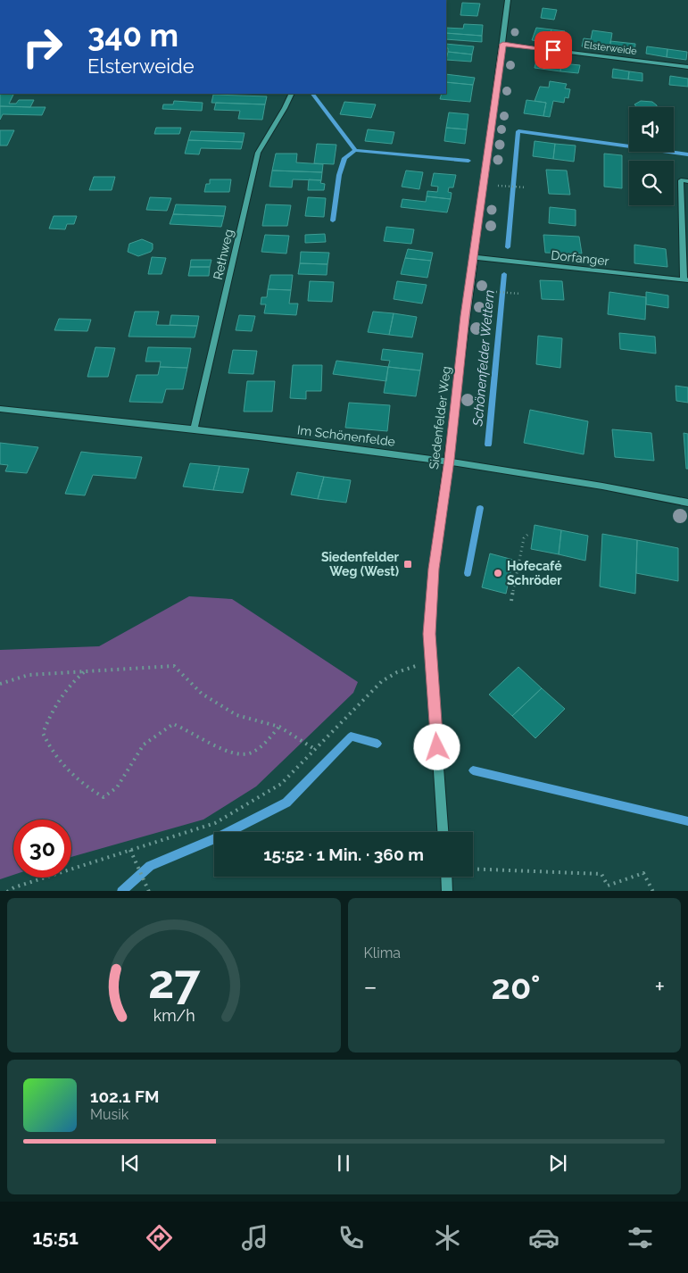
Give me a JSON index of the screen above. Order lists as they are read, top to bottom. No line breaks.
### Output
{"streets":{"street":["Elsterweide","Rethweg","Dorfanger","Siedenfelder Weg","Im Schönenfelde"]},"crossings":[["Elsterweide","Siedenfelder Weg"],["Rethweg","Im Schönenfelde"],["Dorfanger","Siedenfelder Weg"],["Siedenfelder Weg","Im Schönenfelde"]],"water":["Schönenfelder Wettern"],"places":{"transit":["Siedenfelder Weg (West)"],"other":["Hofecafé Schröder"]},"page":{"turn":["340 m","Elsterweide"],"limit":"30","trip":"15:52 · 1 Min. · 360 m","tile":"Klima","heat":["−","20°","+"],"song":["102.1 FM","Musik"],"tabs":"15:51","gauge":["27","km/h"]}}
